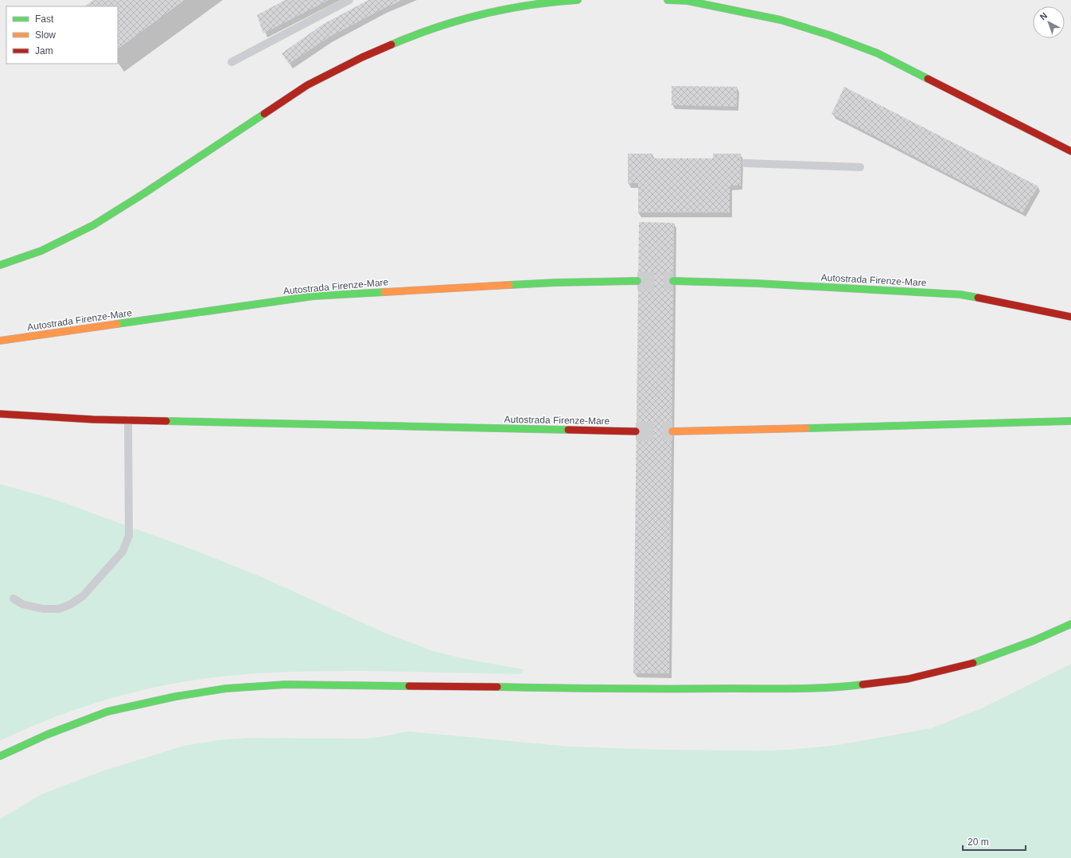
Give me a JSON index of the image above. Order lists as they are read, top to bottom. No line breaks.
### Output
{"streets":{"highway":["Autostrada Firenze-Mare"]},"legend":["Fast","Slow","Jam"],"scale_bar":"20 m","north":"top left"}
